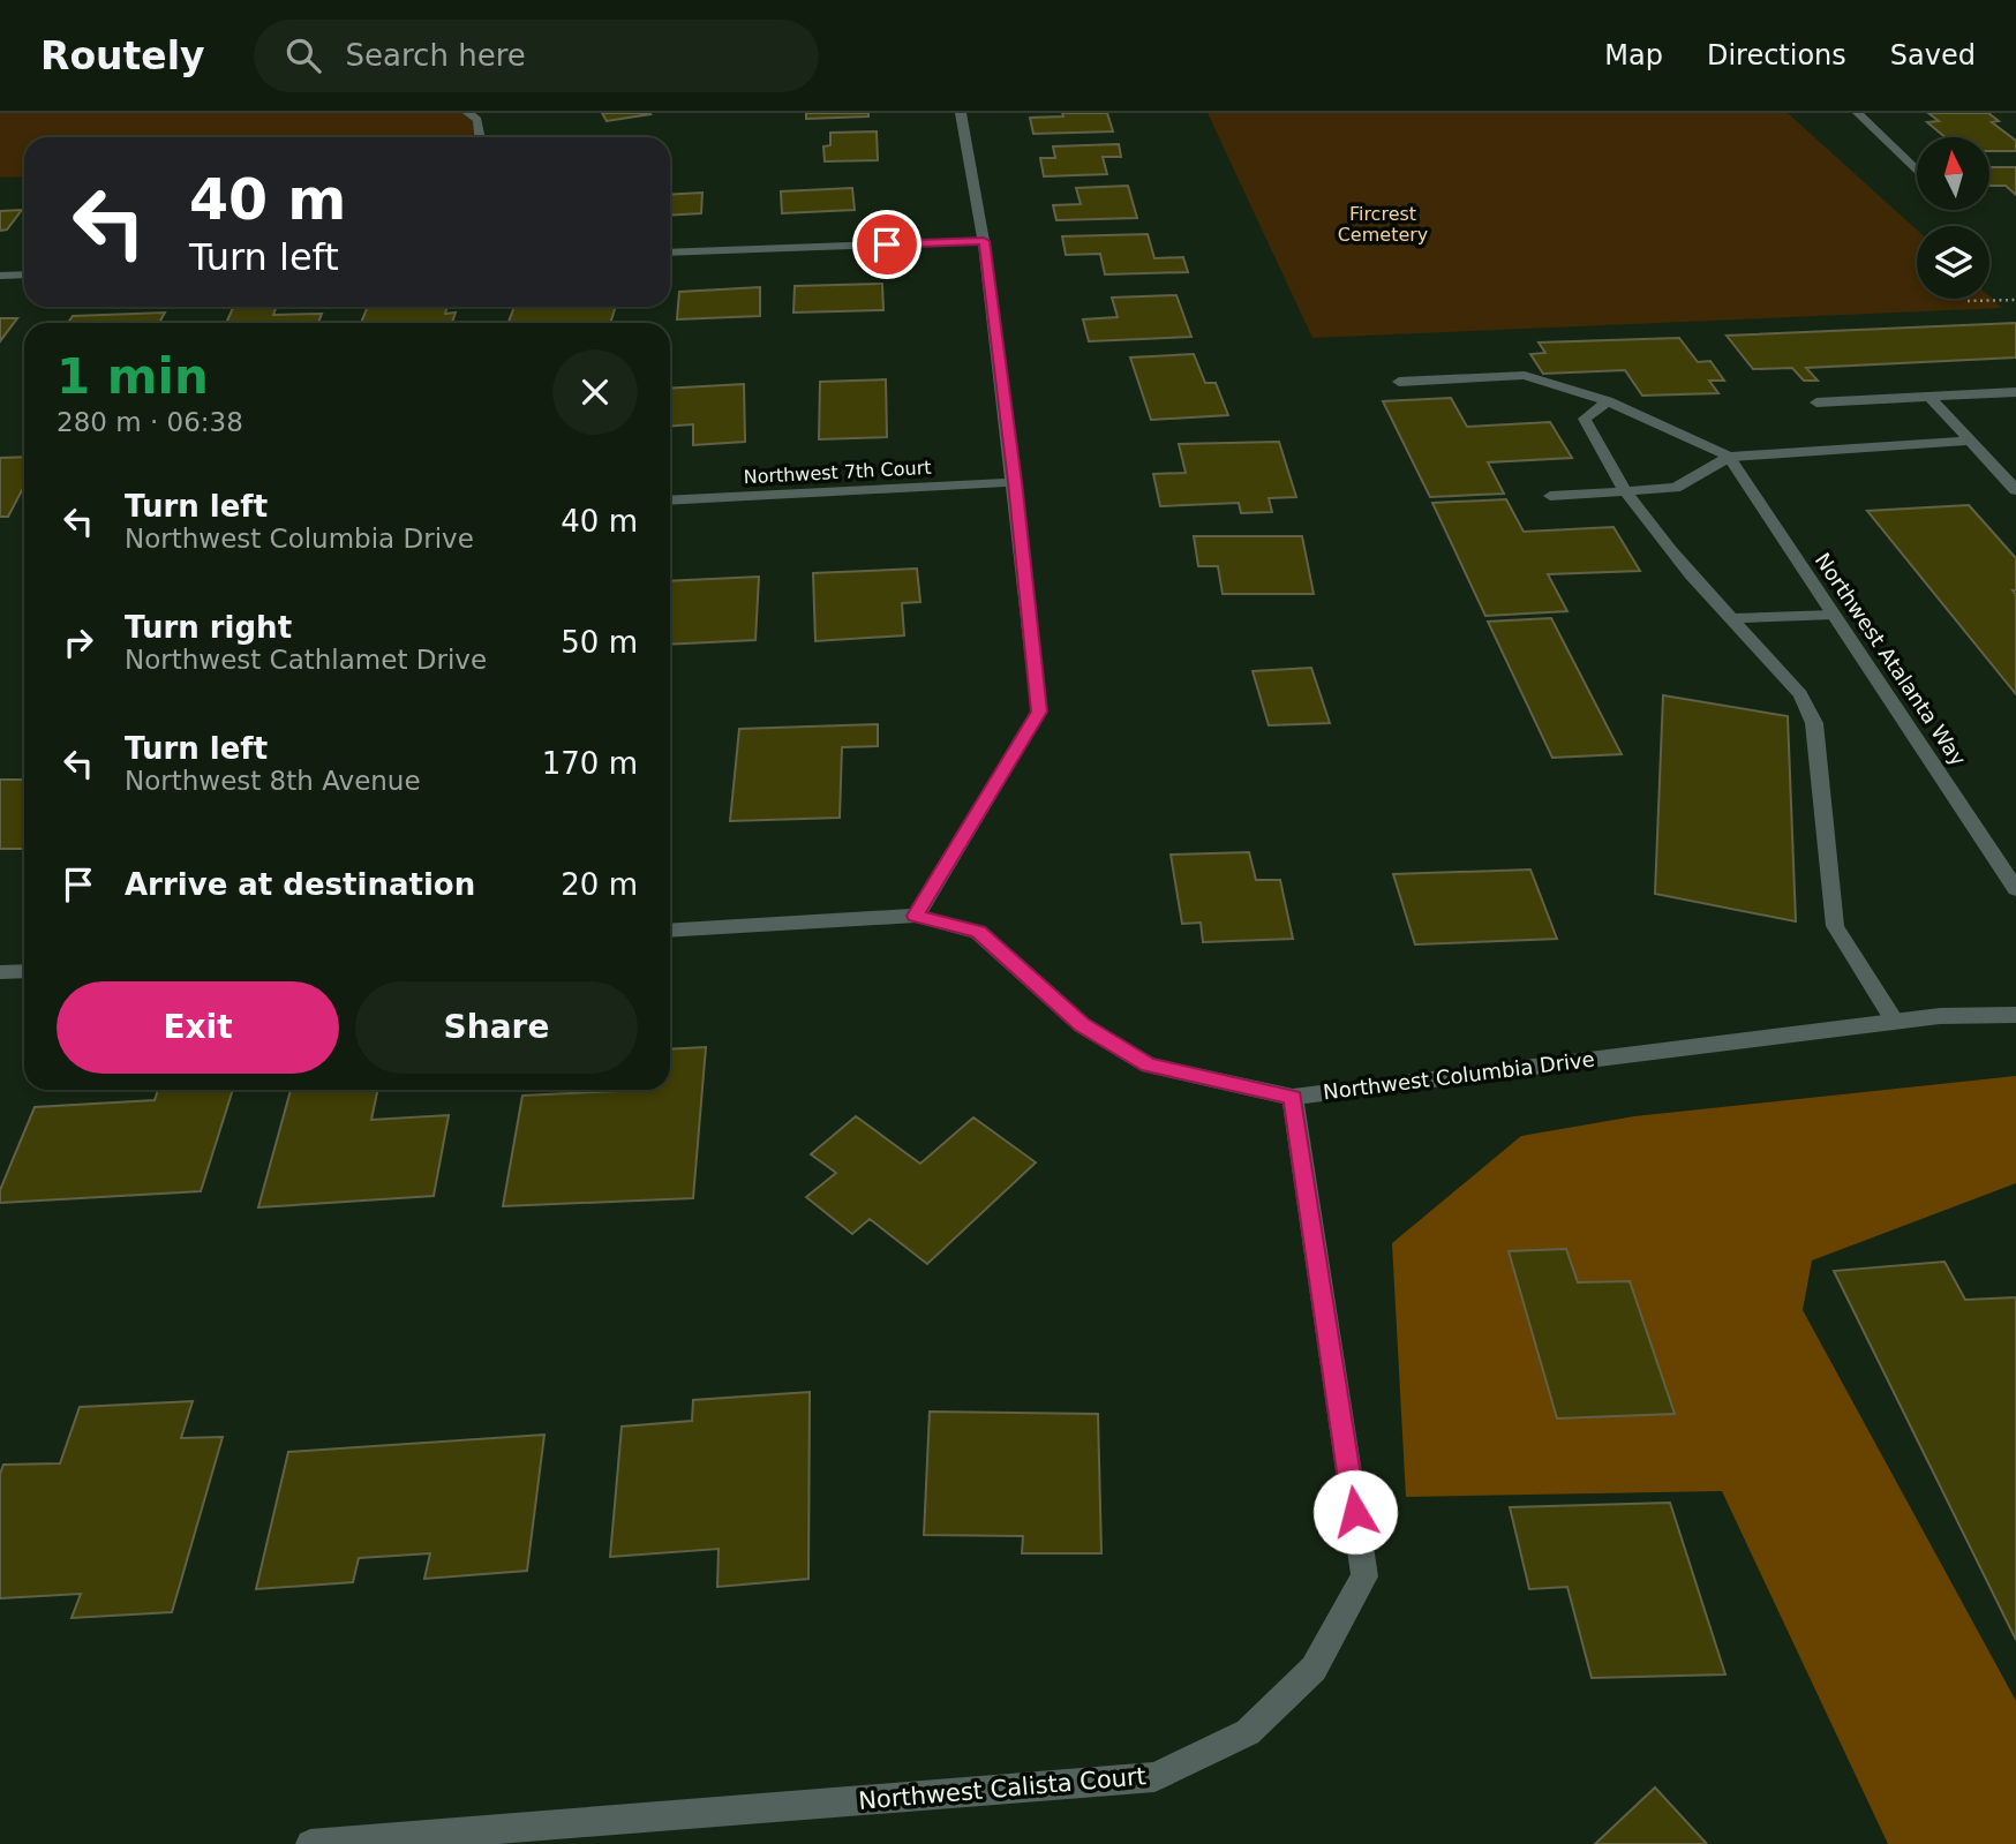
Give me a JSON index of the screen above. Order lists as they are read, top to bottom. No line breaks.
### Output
{"streets":{"street":["Northwest 7th Court","Northwest Atalanta Way","Northwest Columbia Drive","Northwest Calista Court"]},"crossings":[["Northwest Columbia Drive","Northwest Calista Court"]],"parks":["Fircrest Cemetery"],"north":"top","page":{"header":"Routely","search":"Search here","nav":["Map","Directions","Saved"],"turn":["40 m","Turn left"],"heading":["1 min","280 m · 06:38"],"list":[{"name":"Turn left","note":"Northwest Columbia Drive","value":"40 m"},{"name":"Turn right","note":"Northwest Cathlamet Drive","value":"50 m"},{"name":"Turn left","note":"Northwest 8th Avenue","value":"170 m"},{"name":"Arrive at destination","value":"20 m"}],"buttons":["Exit","Share"]}}
